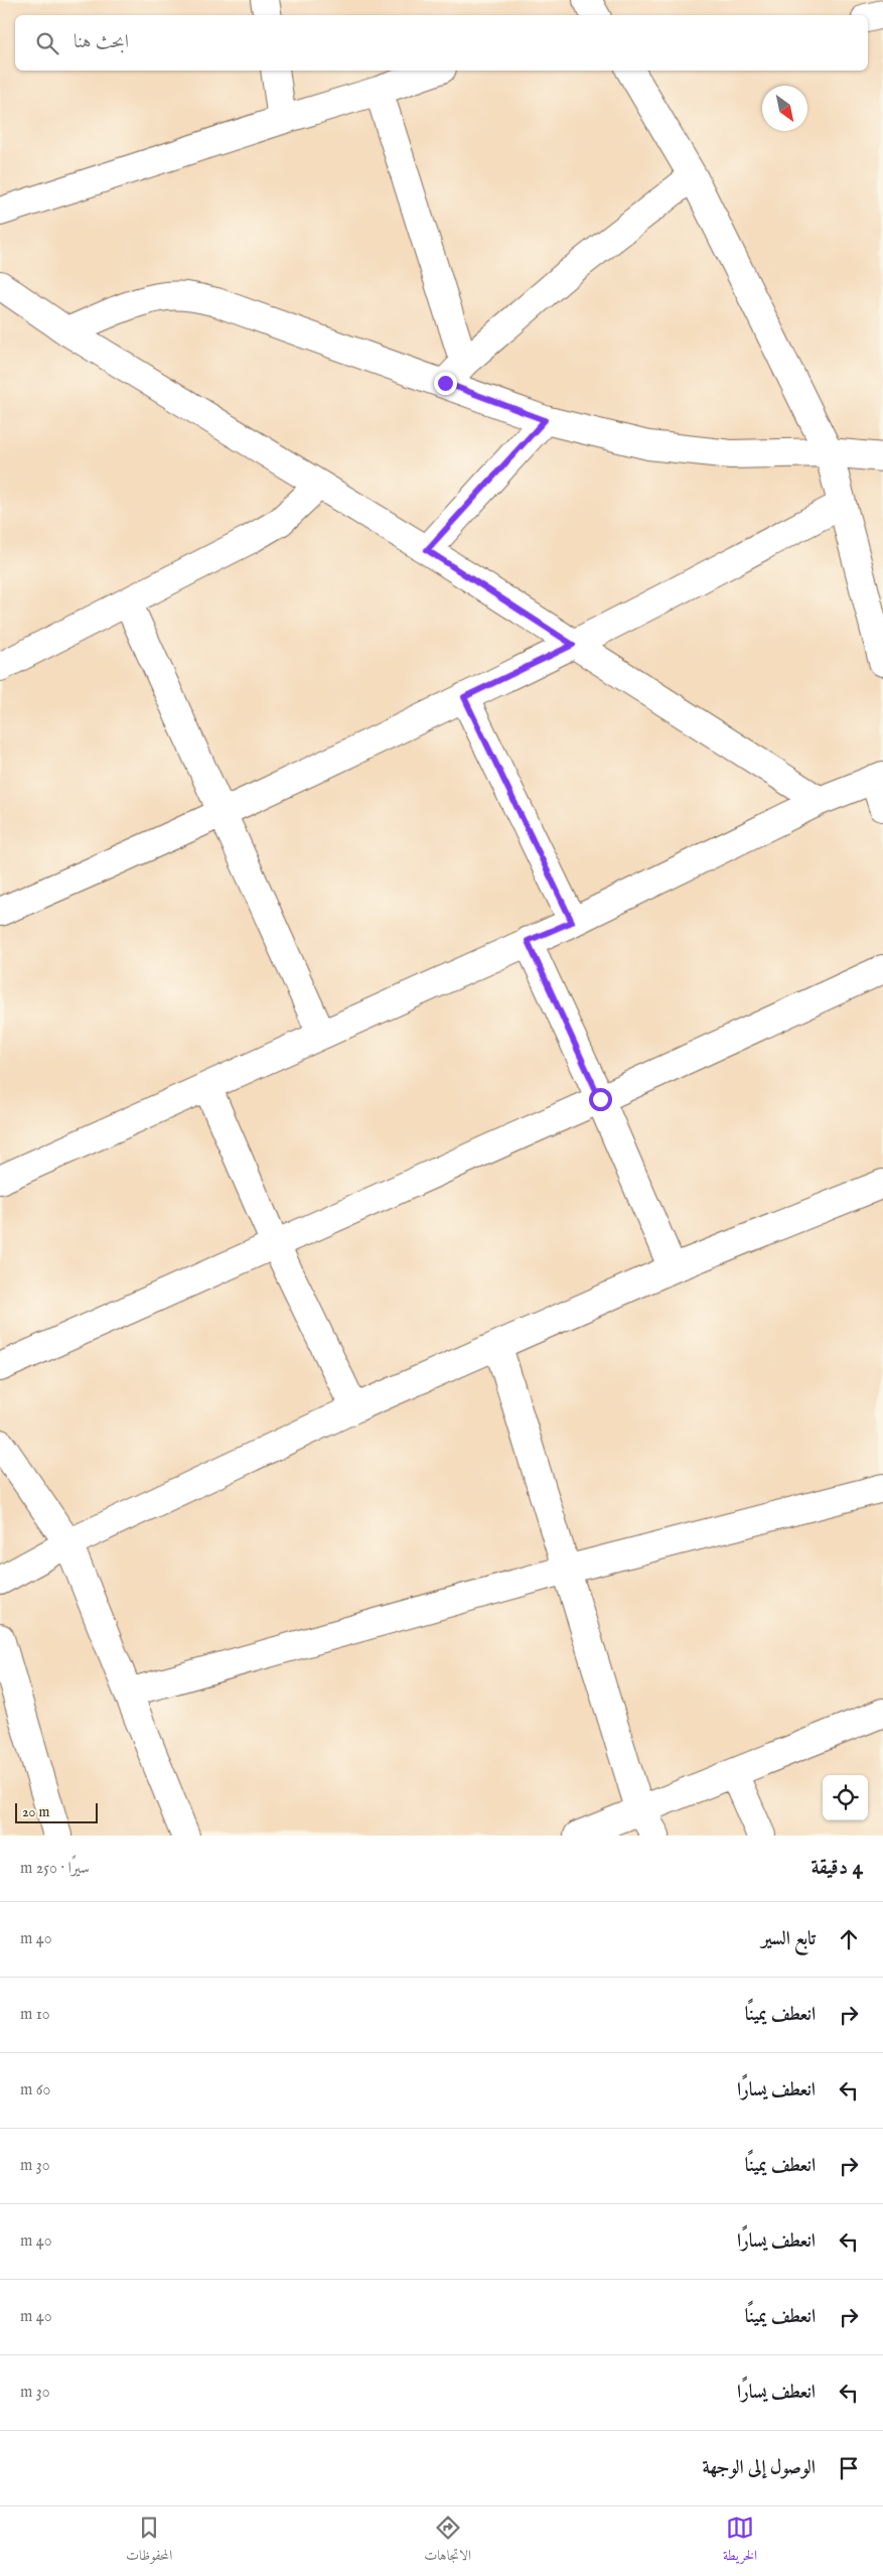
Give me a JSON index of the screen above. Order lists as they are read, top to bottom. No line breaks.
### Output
{"scale_bar":"20 m","north":"bottom right","page":{"search":"ابحث هنا","scale":"20 m","heading":["4 دقيقة","سيرًا · 250 m"],"list":[["تابع السير","40 m"],["انعطف يمينًا","10 m"],["انعطف يسارًا","60 m"],["انعطف يمينًا","30 m"],["انعطف يسارًا","40 m"],["انعطف يمينًا","40 m"],["انعطف يسارًا","30 m"],"الوصول إلى الوجهة"],"nav":["الخريطة","الاتجاهات","المحفوظات"]}}
